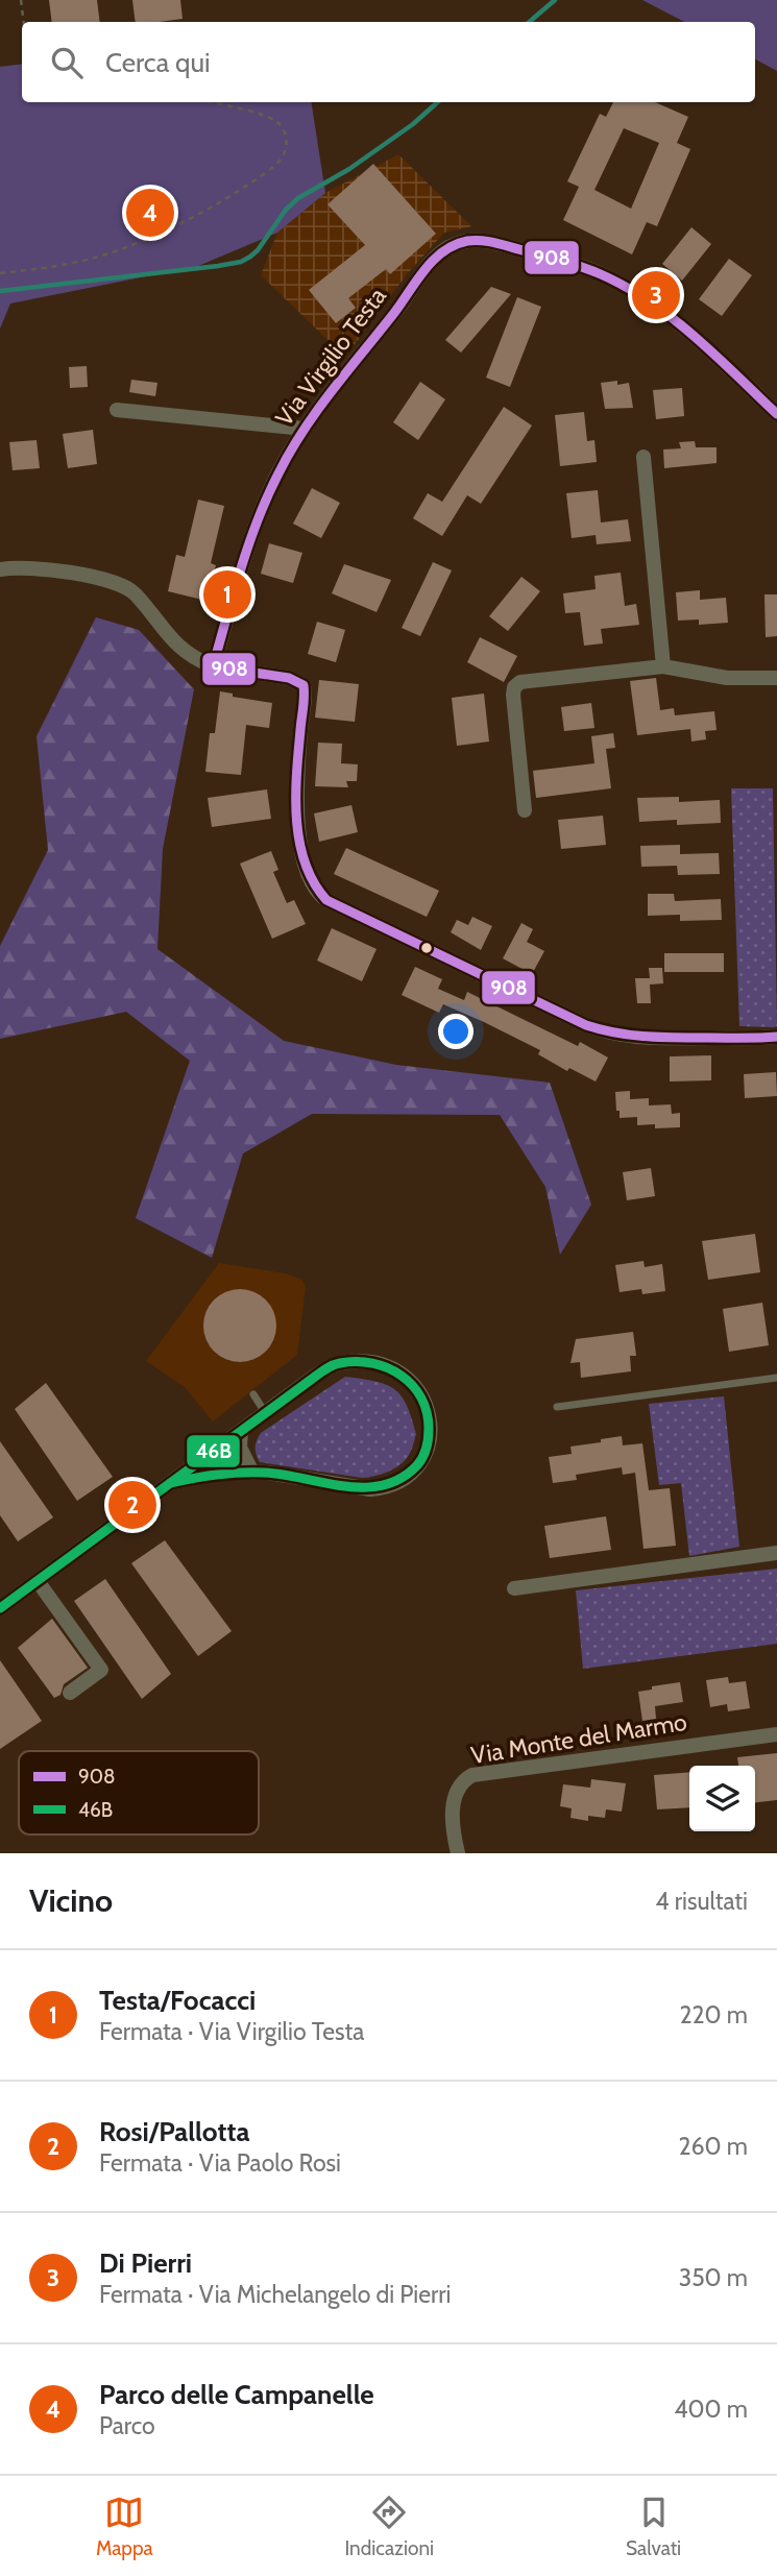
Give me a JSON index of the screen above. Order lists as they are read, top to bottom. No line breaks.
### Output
{"streets":{"street":["Via Virgilio Testa","Via Monte del Marmo"]},"lines":["transit line 908","transit line 46B"],"legend":["908","46B"],"page":{"search":"Cerca qui","pins":["4","3","1","2"],"heading":["Vicino","4 risultati"],"list":[{"mark":"1","name":"Testa/Focacci","note":"Fermata · Via Virgilio Testa","value":"220 m"},{"mark":"2","name":"Rosi/Pallotta","note":"Fermata · Via Paolo Rosi","value":"260 m"},{"mark":"3","name":"Di Pierri","note":"Fermata · Via Michelangelo di Pierri","value":"350 m"},{"mark":"4","name":"Parco delle Campanelle","note":"Parco","value":"400 m"}],"nav":["Mappa","Indicazioni","Salvati"]}}
